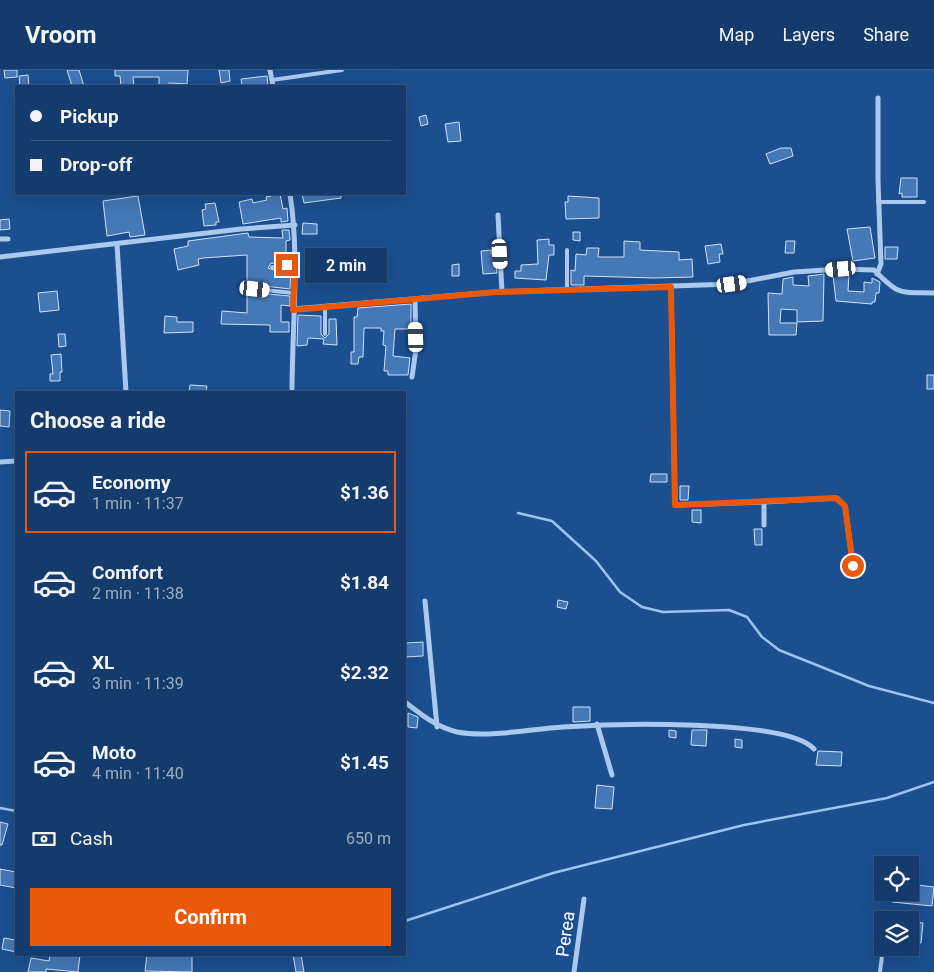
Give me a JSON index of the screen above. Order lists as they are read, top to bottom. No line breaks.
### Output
{"streets":{"street":["Perea"]},"page":{"header":"Vroom","nav":["Map","Layers","Share"],"banner":["Pickup","Drop-off"],"bubble":"2 min","heading":"Choose a ride","list":[{"name":"Economy","note":"1 min · 11:37","value":"$1.36"},{"name":"Comfort","note":"2 min · 11:38","value":"$1.84"},{"name":"XL","note":"3 min · 11:39","value":"$2.32"},{"name":"Moto","note":"4 min · 11:40","value":"$1.45"}],"pay":["Cash","650 m"],"buttons":"Confirm"}}
